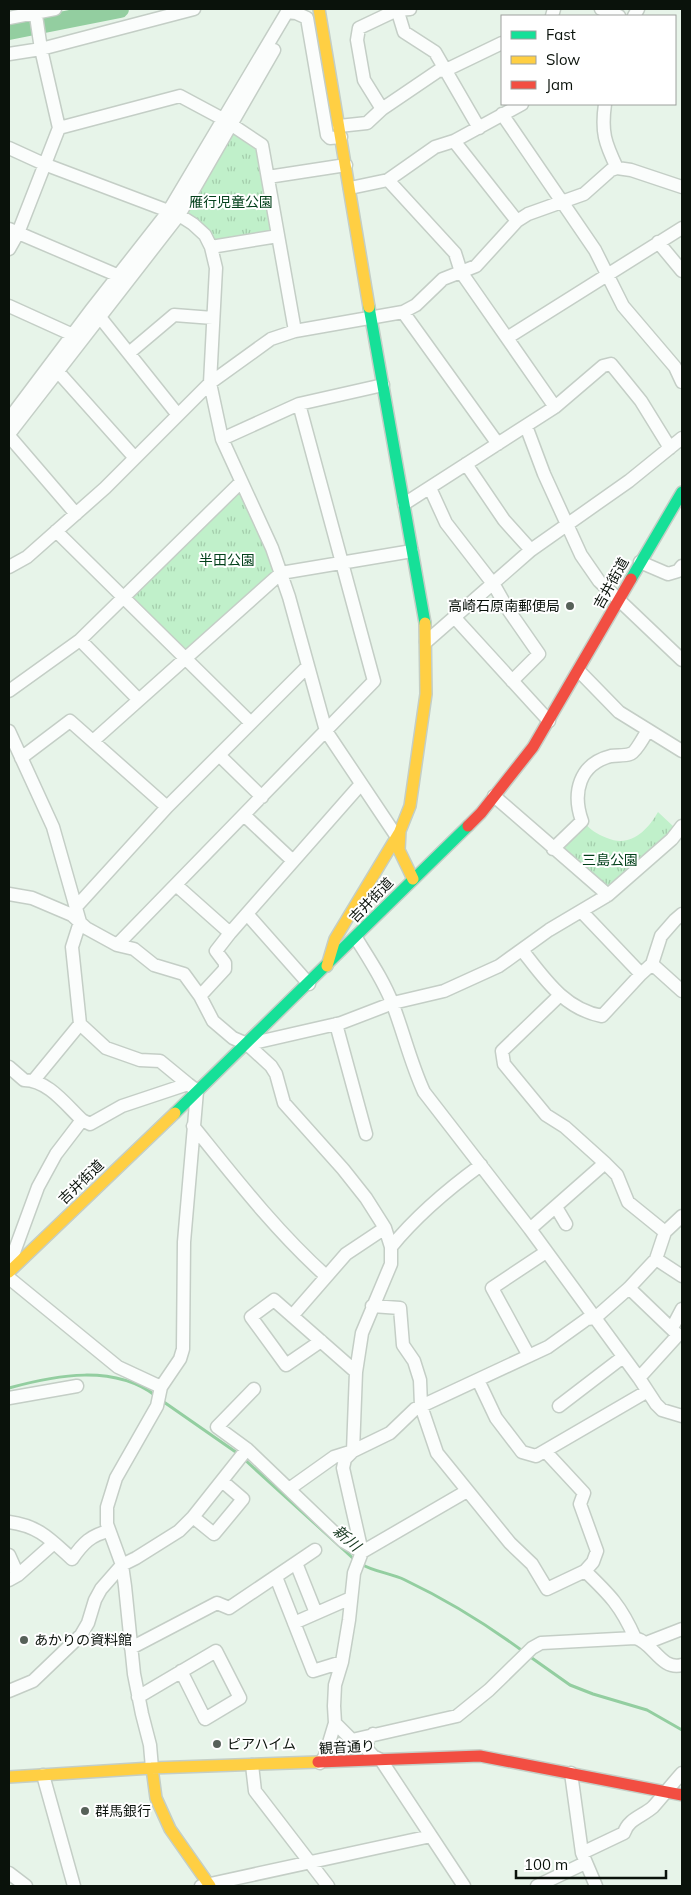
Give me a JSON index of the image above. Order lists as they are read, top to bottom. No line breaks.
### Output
{"streets":{"street":["吉井街道","観音通り"]},"water":["新川"],"parks":["雁行児童公園","半田公園","三島公園"],"places":["高崎石原南郵便局","あかりの資料館","ピアハイム","群馬銀行"],"legend":["Fast","Slow","Jam"],"scale_bar":"100 m"}
